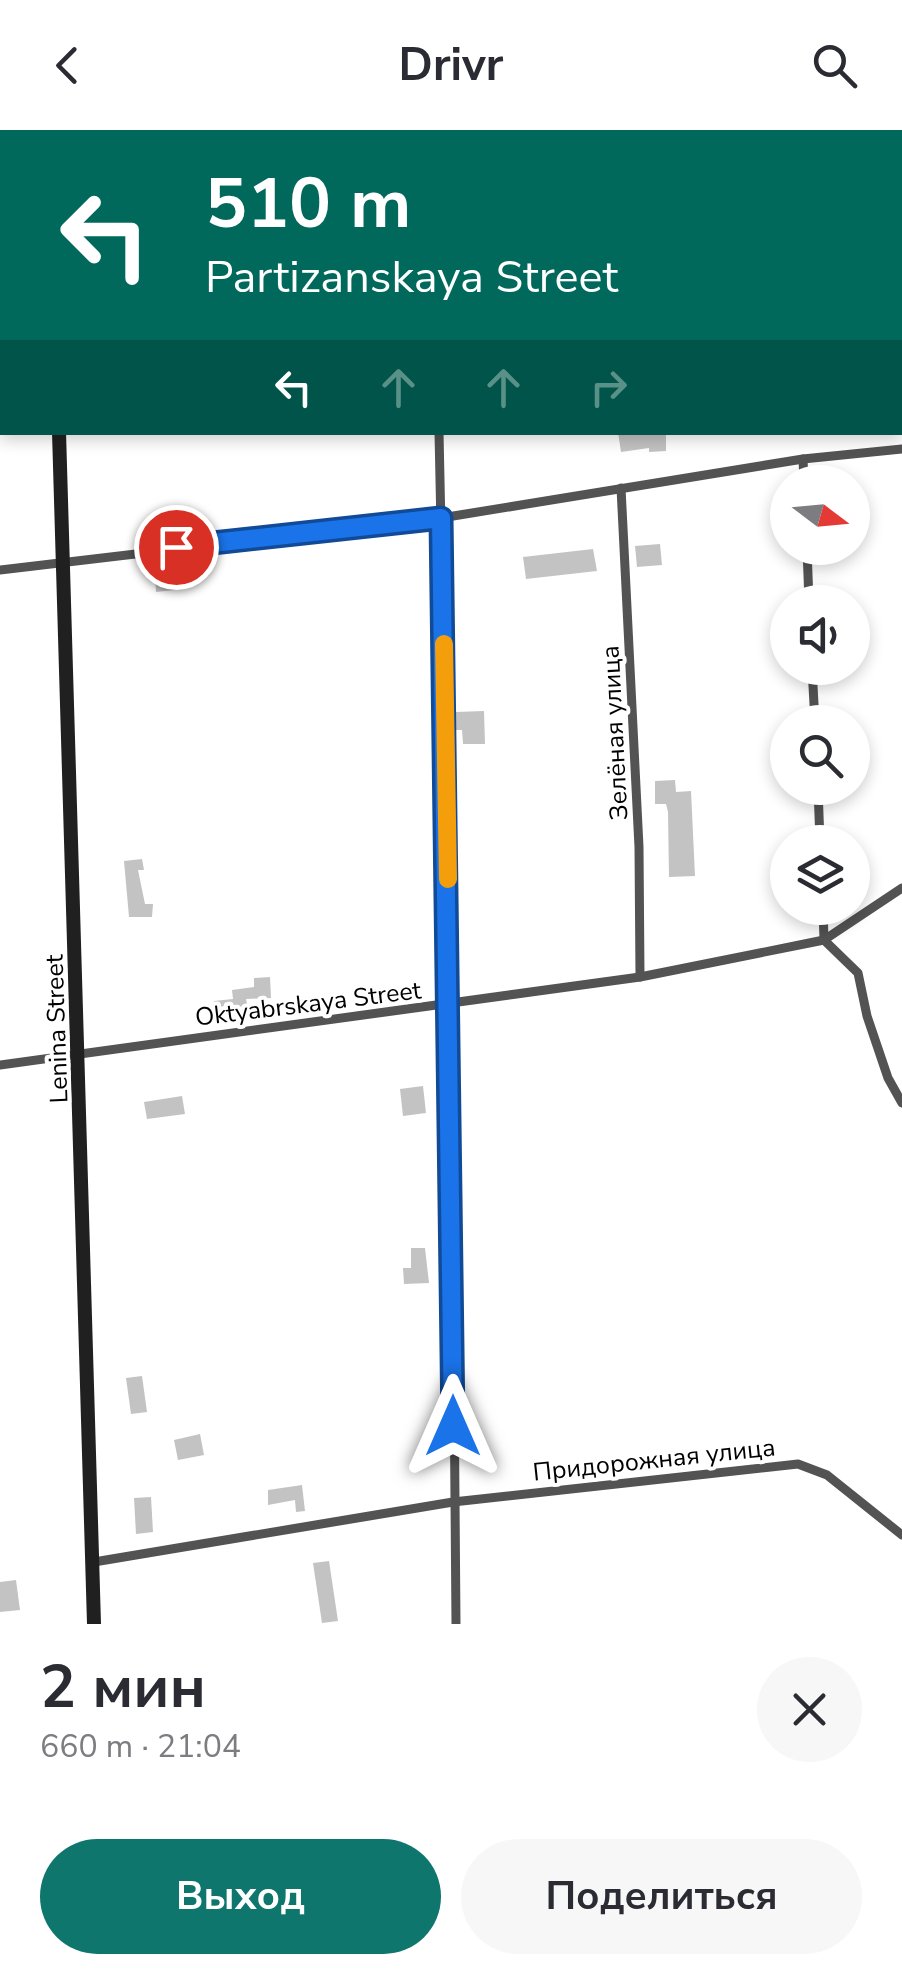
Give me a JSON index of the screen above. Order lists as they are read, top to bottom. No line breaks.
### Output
{"streets":{"street":["Зелёная улица","Oktyabrskaya Street","Lenina Street","Придорожная улица"]},"crossings":[["Зелёная улица","Oktyabrskaya Street"],["Oktyabrskaya Street","Lenina Street"],["Lenina Street","Придорожная улица"]],"north":"right","page":{"header":"Drivr","turn":["510 m","Partizanskaya Street"],"heading":["2 мин","660 m · 21:04"],"buttons":["Выход","Поделиться"]}}
